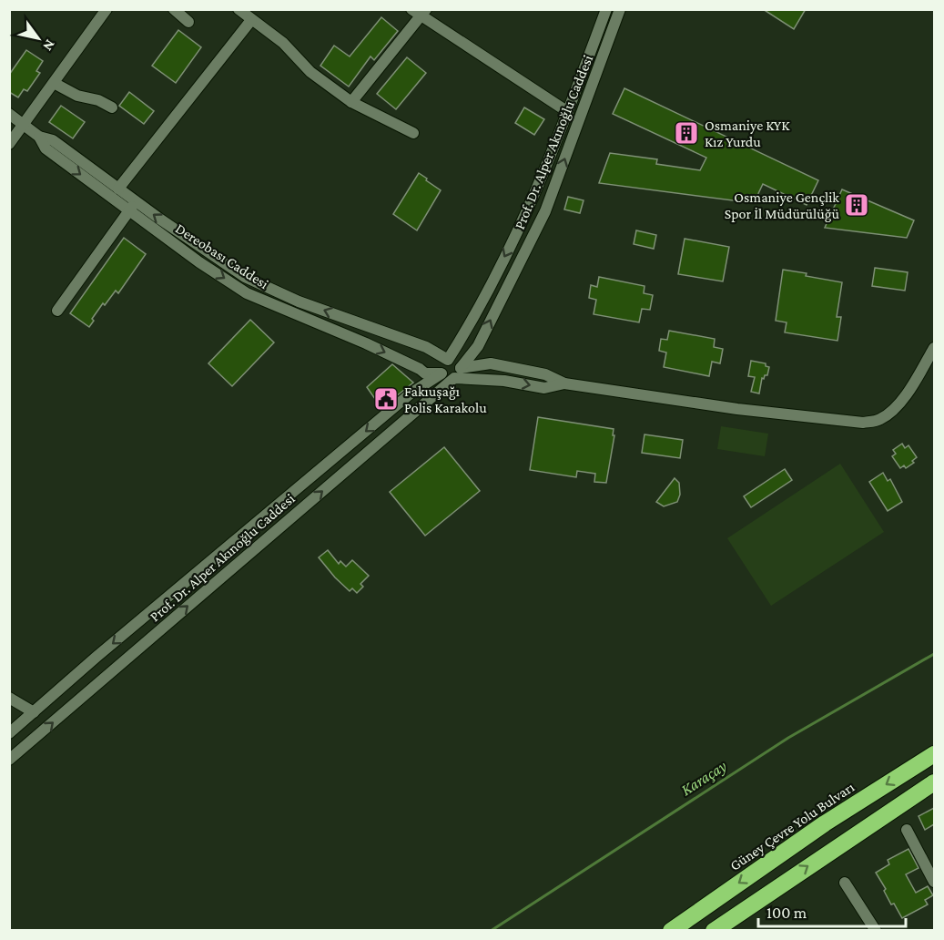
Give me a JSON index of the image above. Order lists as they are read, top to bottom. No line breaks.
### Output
{"streets":{"highway":["Güney Çevre Yolu Bulvarı"],"street":["Prof. Dr. Alper Akınoğlu Caddesi","Dereobası Caddesi"]},"crossings":[["Prof. Dr. Alper Akınoğlu Caddesi","Dereobası Caddesi"]],"water":["Karaçay"],"places":{"building":["Osmaniye KYK Kız Yurdu","Osmaniye Gençlik Spor İl Müdürülüğü"],"public building":["Fakıuşağı Polis Karakolu"]},"scale_bar":"100 m","north":"bottom right"}
